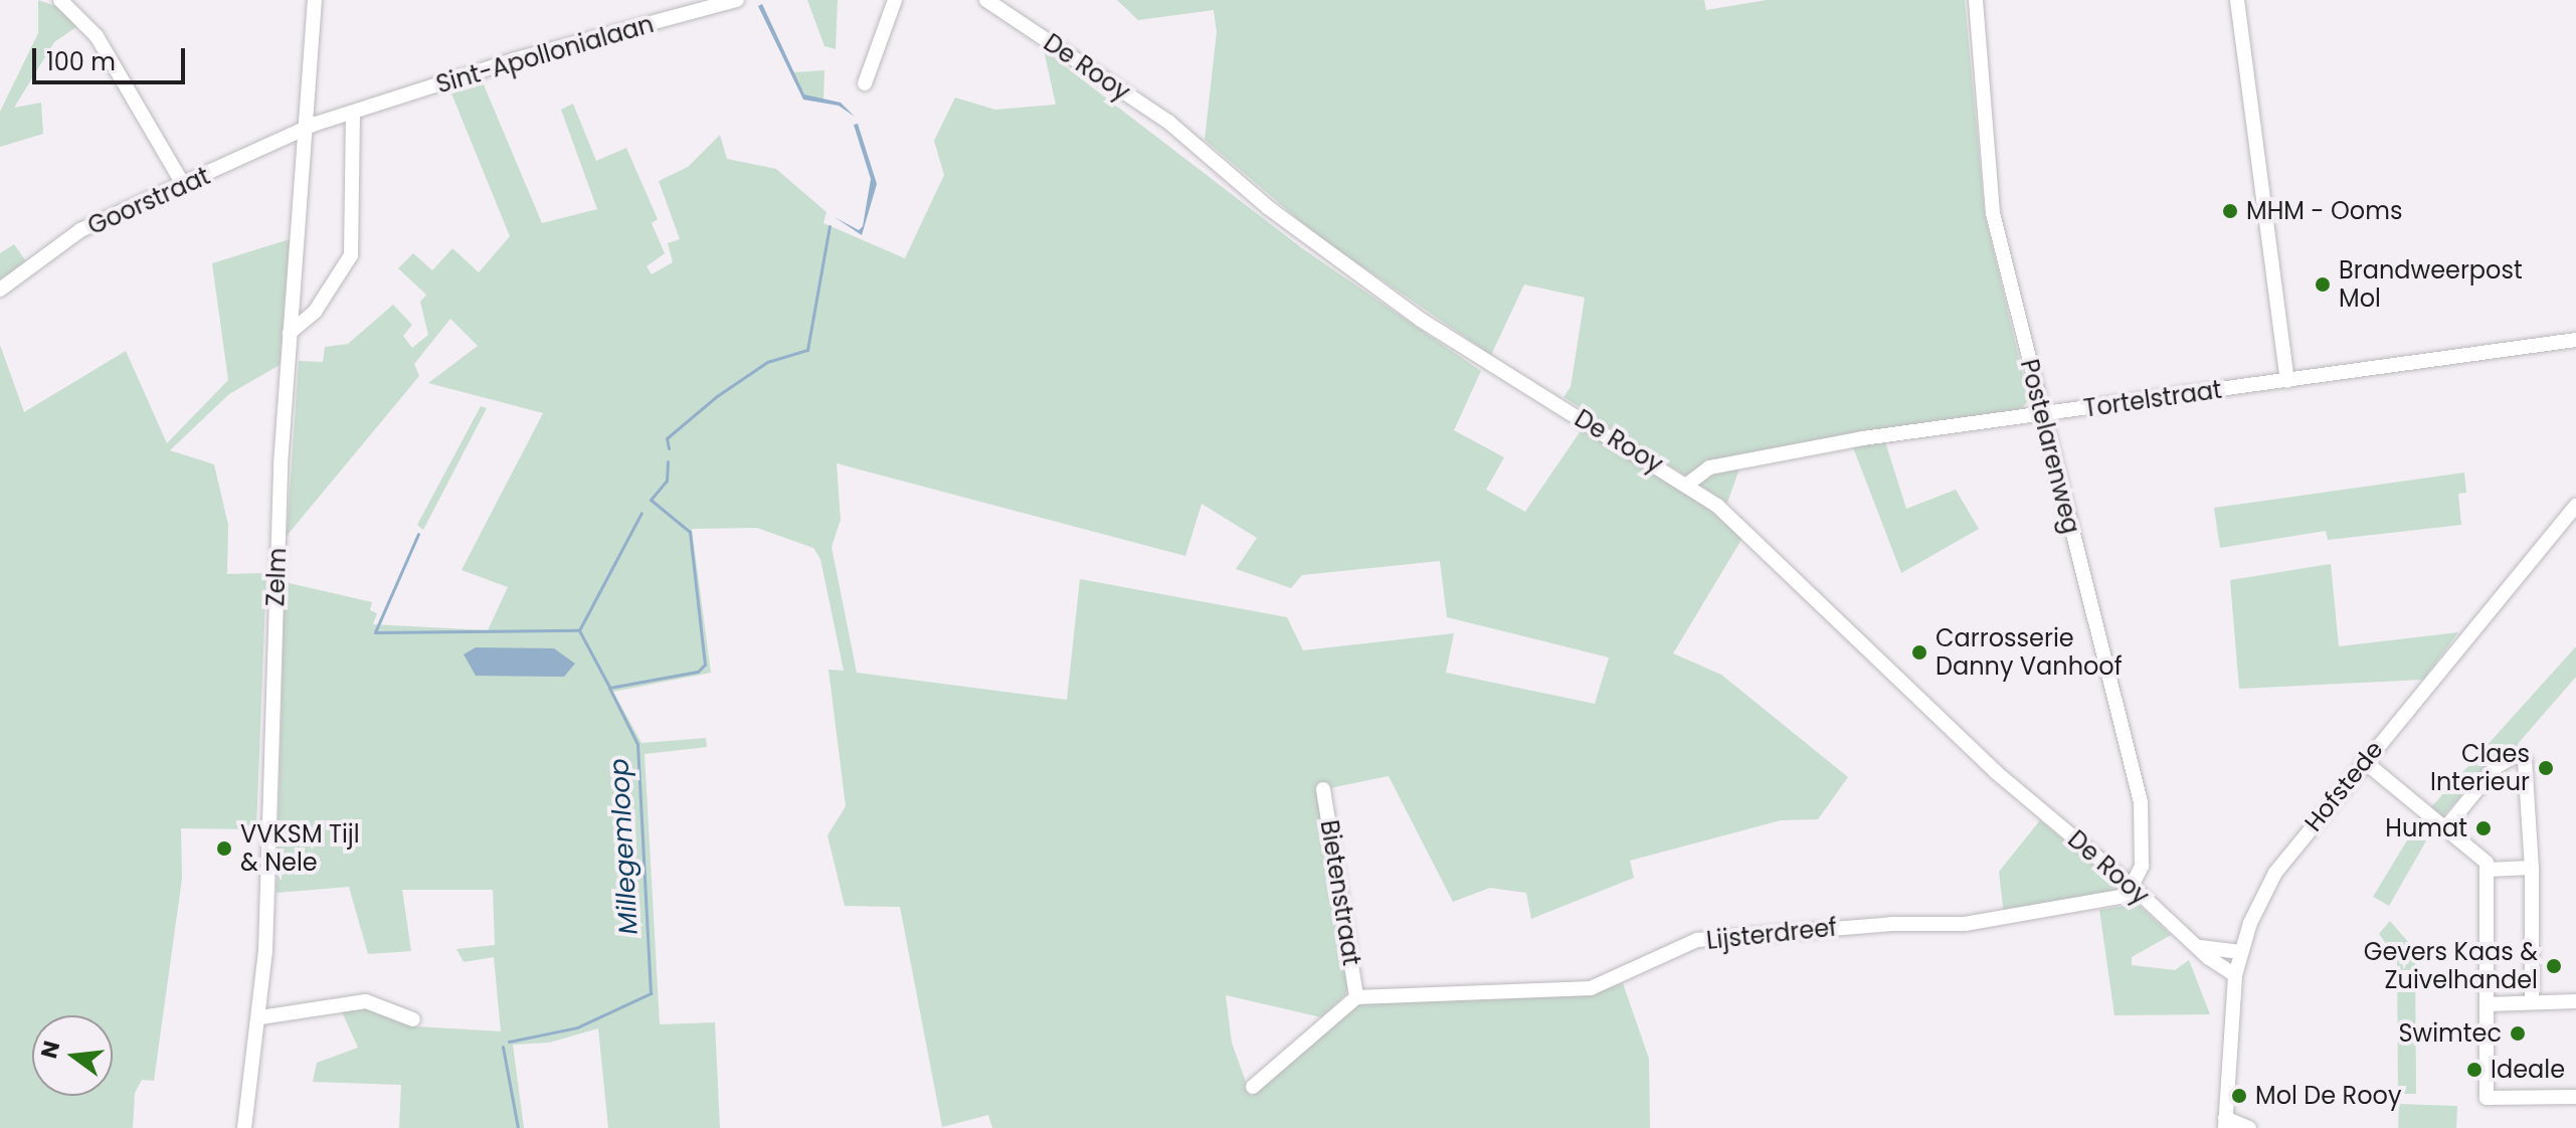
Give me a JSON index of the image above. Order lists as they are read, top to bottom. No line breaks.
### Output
{"streets":{"street":["Sint-Apollonialaan","De Rooy","Goorstraat","Tortelstraat","Postelarenweg","Zelm","Hofstede","Bietenstraat","Lijsterdreef"]},"crossings":[["Sint-Apollonialaan","Goorstraat"],["Sint-Apollonialaan","Zelm"],["De Rooy","Tortelstraat"],["De Rooy","Postelarenweg"],["De Rooy","Hofstede"],["De Rooy","Lijsterdreef"],["Goorstraat","Zelm"],["Tortelstraat","Postelarenweg"],["Postelarenweg","Lijsterdreef"],["Bietenstraat","Lijsterdreef"]],"water":["Millegemloop"],"places":["MHM - Ooms","Brandweerpost Mol","Carrosserie Danny Vanhoof","Claes Interieur","Humat","VVKSM Tijl & Nele","Gevers Kaas & Zuivelhandel","Swimtec","Ideale","Mol De Rooy"],"scale_bar":"100 m","north":"left"}
